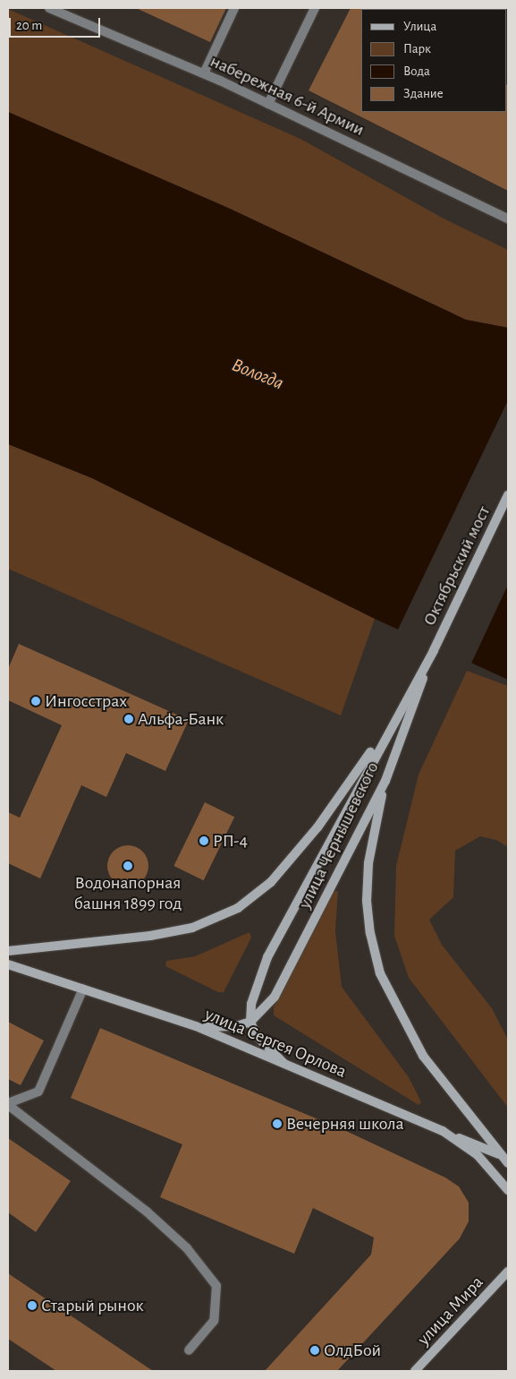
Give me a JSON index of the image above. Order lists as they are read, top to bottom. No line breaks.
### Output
{"streets":{"main road":["Октябрьский мост","улица Чернышевского","улица Сергея Орлова","улица Мира"],"street":["набережная 6-й Армии"]},"crossings":[["Октябрьский мост","улица Чернышевского"],["улица Чернышевского","улица Сергея Орлова"]],"water":["Вологда"],"places":["Ингосстрах","Альфа-Банк","РП-4","Водонапорная башня 1899 год","Вечерняя школа","Старый рынок","ОлдБой"],"legend":["Улица","Парк","Вода","Здание"],"scale_bar":"20 m"}
